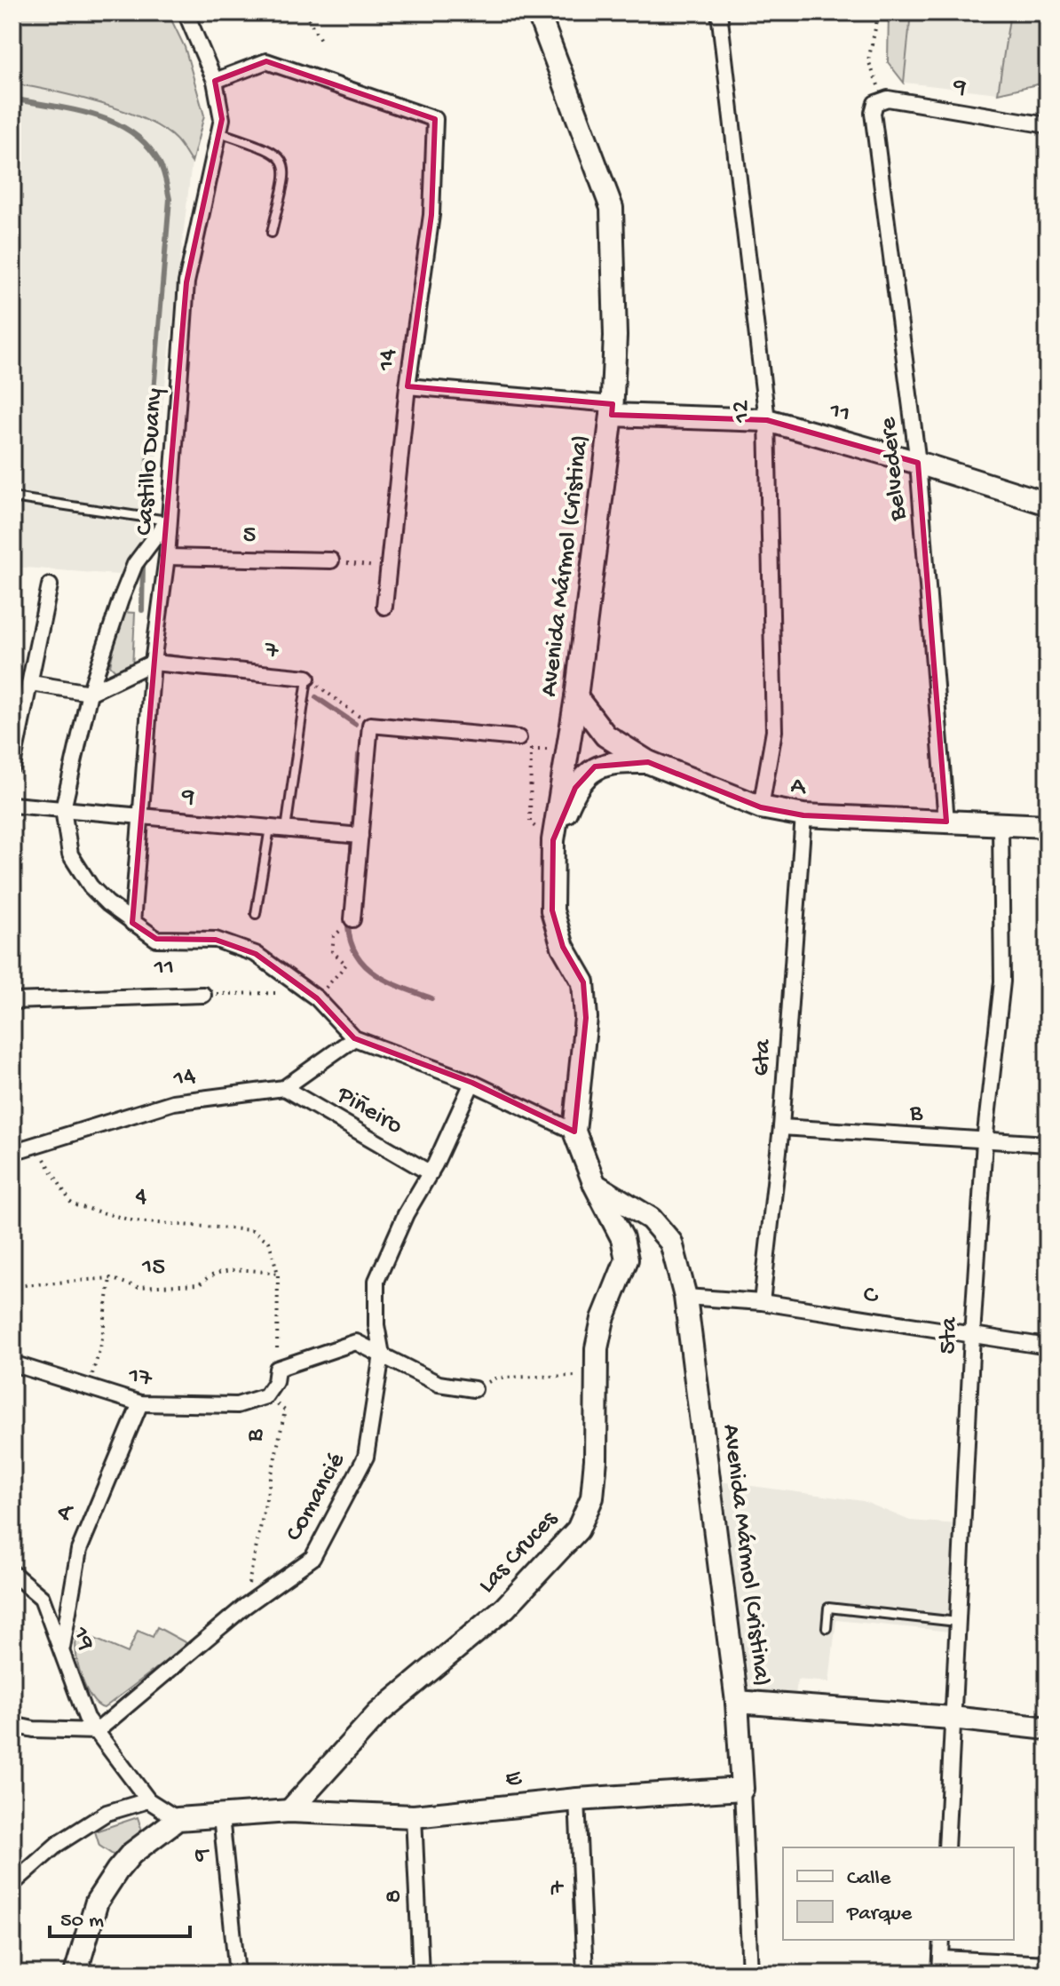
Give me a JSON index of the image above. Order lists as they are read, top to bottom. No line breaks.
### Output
{"streets":{"main road":["11","Avenida Mármol (Cristina)","A","Las Cruces","E"],"street":["9","14","12","Castillo Duany","Belvedere","5","7","6ta","Piñeiro","B","C","5ta","17","Comancié","19","8"],"path":["4","15"]},"crossings":[["9","Castillo Duany"],["9","Belvedere"],["9","E"],["14","11"],["14","Castillo Duany"],["14","Piñeiro"],["14","4"],["12","11"],["12","A"],["11","Belvedere"],["11","Avenida Mármol (Cristina)"],["Castillo Duany","5"],["Castillo Duany","7"],["Belvedere","A"],["Avenida Mármol (Cristina)","A"],["Avenida Mármol (Cristina)","C"],["Avenida Mármol (Cristina)","Las Cruces"],["Avenida Mármol (Cristina)","E"],["7","E"],["A","6ta"],["A","5ta"],["A","17"],["A","19"],["6ta","B"],["6ta","C"],["Piñeiro","Comancié"],["B","5ta"],["B","17"],["B","Comancié"],["4","15"],["C","5ta"],["Comancié","19"],["Las Cruces","E"],["E","8"]],"legend":["Calle","Parque"],"scale_bar":"50 m"}
